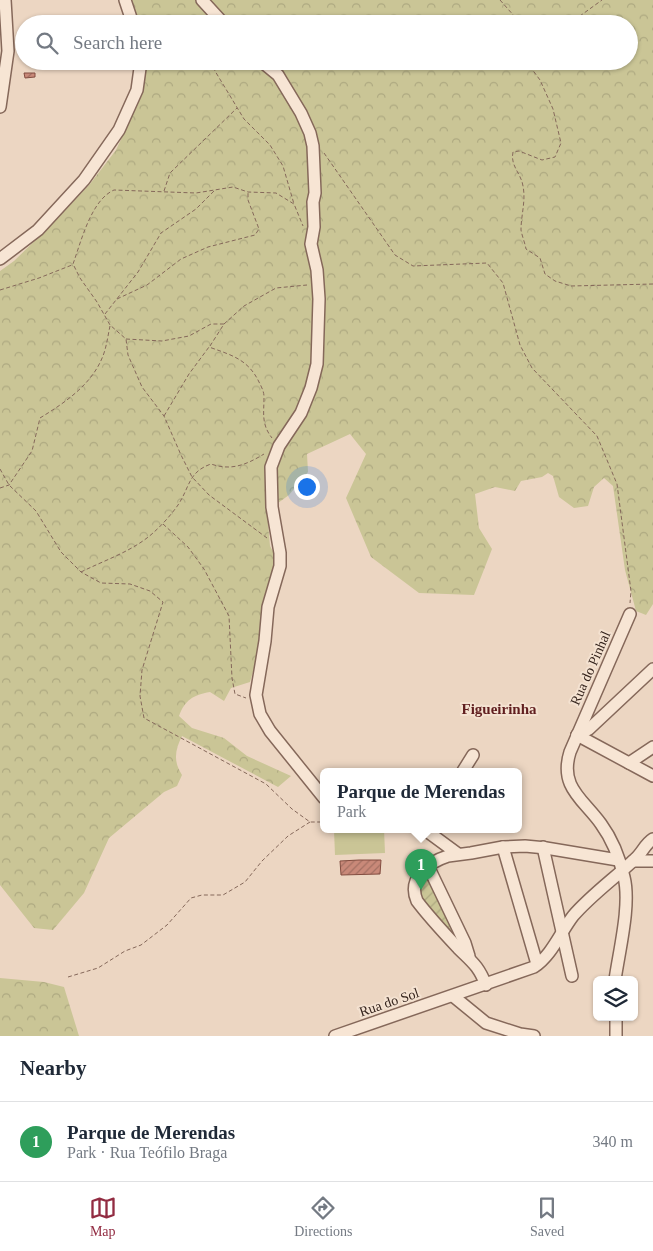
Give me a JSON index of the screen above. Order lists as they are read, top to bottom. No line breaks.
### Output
{"streets":{"street":["Rua do Pinhal","Rua do Sol"]},"districts":["Figueirinha"],"page":{"search":"Search here","popup":["Parque de Merendas","Park"],"pins":"1","heading":"Nearby","list":[{"mark":"1","name":"Parque de Merendas","note":"Park · Rua Teófilo Braga","value":"340 m"}],"nav":["Map","Directions","Saved"]}}
